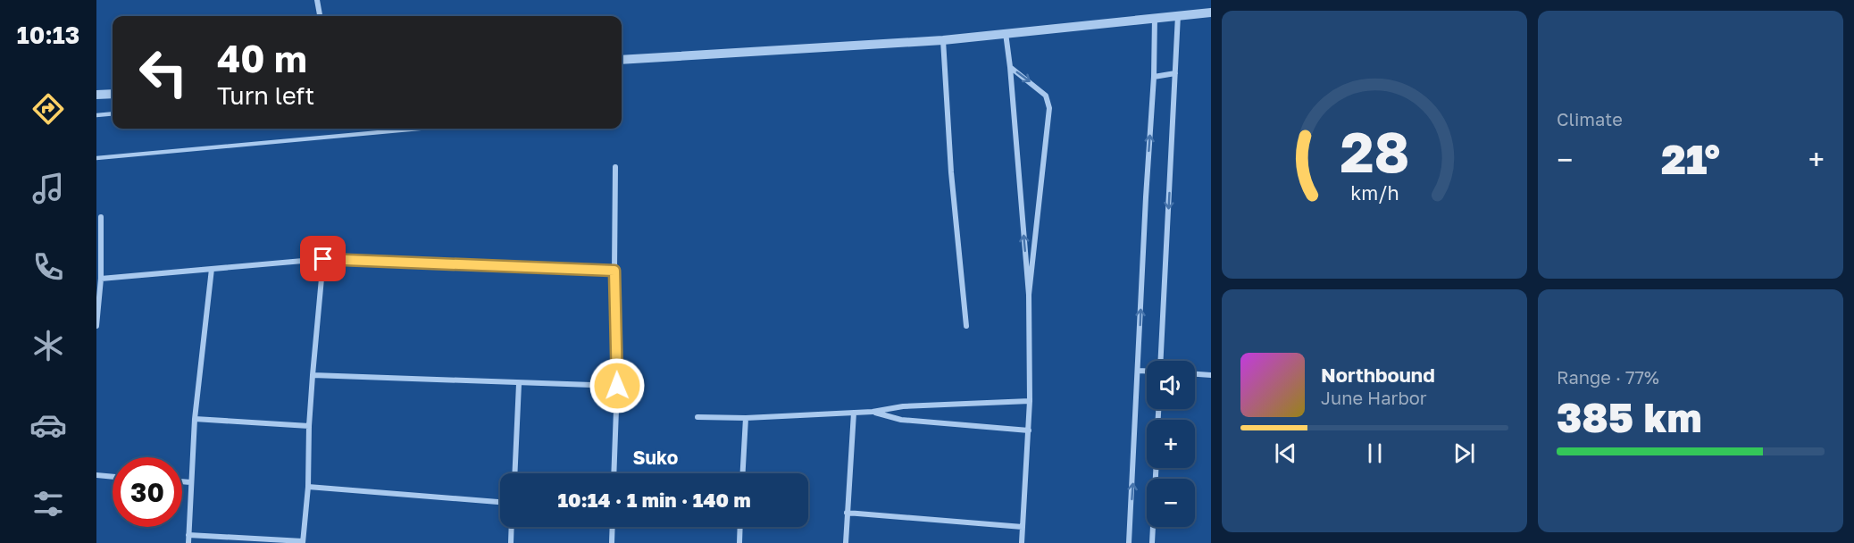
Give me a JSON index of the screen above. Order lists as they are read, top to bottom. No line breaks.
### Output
{"districts":["Suko"],"page":{"tabs":"10:13","tile":["Climate",["Range · 77%","385 km"]],"turn":["40 m","Turn left"],"heat":["−","21°","+"],"song":["Northbound","June Harbor"],"map_buttons":["+","−"],"limit":"30","trip":"10:14 · 1 min · 140 m","gauge":["28","km/h"]}}
